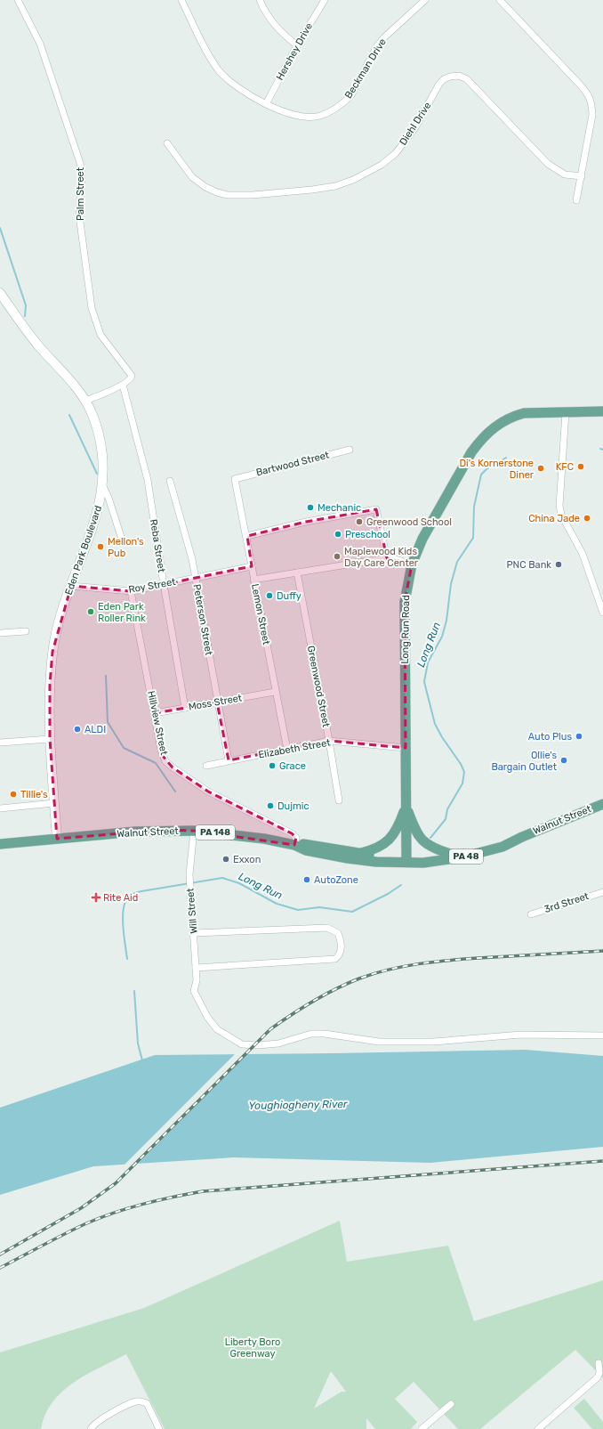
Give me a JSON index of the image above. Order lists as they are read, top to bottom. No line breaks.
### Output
{"streets":{"main road":["Eden Park Boulevard","Long Run Road","Walnut Street","PA 148","PA 48"],"street":["Hershey Drive","Beckman Drive","Diehl Drive","Palm Street","Bartwood Street","Reba Street","Roy Street","Lemon Street","Peterson Street","Greenwood Street","Moss Street","Hillview Street","Elizabeth Street","3rd Street","Will Street"]},"crossings":[["Hershey Drive","Beckman Drive"],["Palm Street","Reba Street"],["Bartwood Street","Lemon Street"],["Reba Street","Roy Street"],["Reba Street","Moss Street"],["Eden Park Boulevard","Roy Street"],["Eden Park Boulevard","Walnut Street"],["Roy Street","Lemon Street"],["Roy Street","Peterson Street"],["Roy Street","Hillview Street"],["Lemon Street","Moss Street"],["Lemon Street","Elizabeth Street"],["Peterson Street","Moss Street"],["Peterson Street","Elizabeth Street"],["Long Run Road","Elizabeth Street"],["Long Run Road","Walnut Street"],["Long Run Road","PA 48"],["Greenwood Street","Elizabeth Street"],["Moss Street","Hillview Street"],["Hillview Street","Walnut Street"],["Walnut Street","PA 48"],["Walnut Street","Will Street"]],"water":["Long Run","Youghiogheny River"],"parks":["Liberty Boro Greenway"],"places":{"other":["KFC","Di's Kornerstone Diner","Mechanic","China Jade","Greenwood School","Preschool","Mellon's Pub","Maplewood Kids Day Care Center","PNC Bank","Duffy","Eden Park Roller Rink","ALDI","Auto Plus","Ollie's Bargain Outlet","Grace","Tillie's","Dujmic","Exxon","AutoZone"],"health":["Rite Aid"]}}
